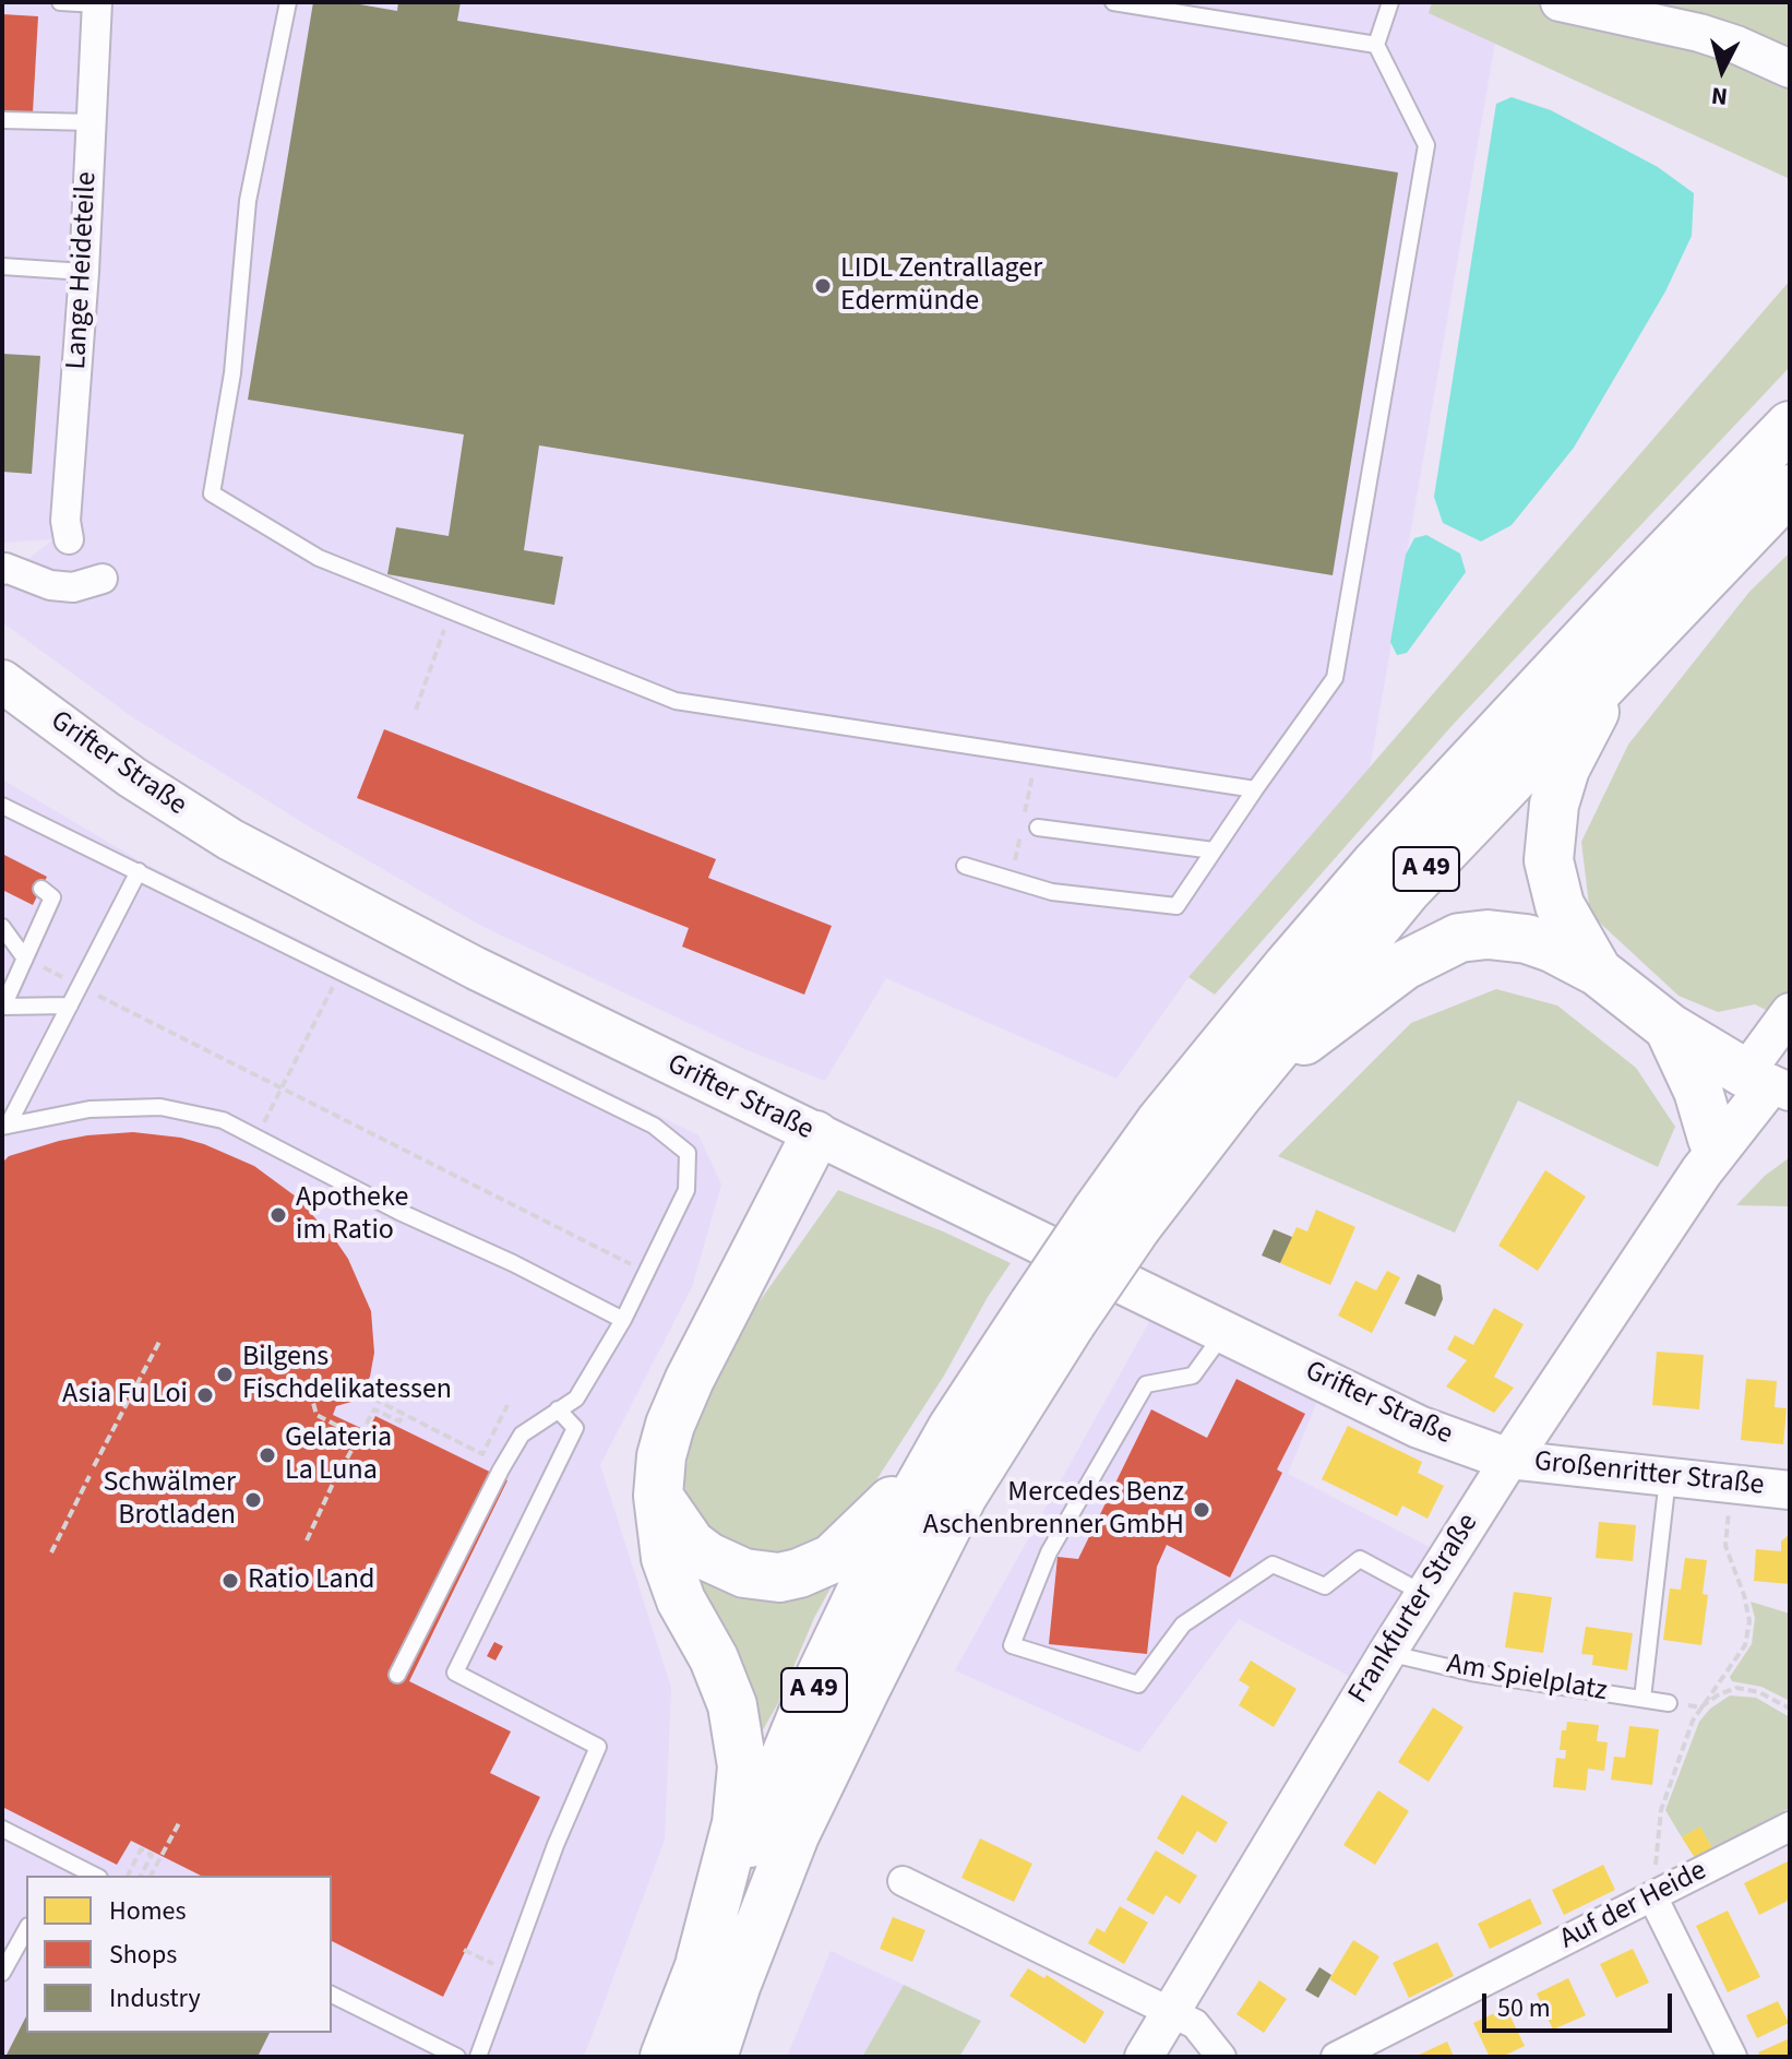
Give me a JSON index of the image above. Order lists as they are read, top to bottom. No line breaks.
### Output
{"streets":{"highway":["A 49"],"main road":["Grifter Straße","Frankfurter Straße"],"street":["Lange Heideteile","Großenritter Straße","Auf der Heide"],"lane":["Am Spielplatz"]},"crossings":[["Grifter Straße","Großenritter Straße"],["Grifter Straße","Frankfurter Straße"],["Großenritter Straße","Frankfurter Straße"],["Frankfurter Straße","Am Spielplatz"]],"places":["LIDL Zentrallager Edermünde","Apotheke im Ratio","Bilgens Fischdelikatessen","Asia Fu Loi","Gelateria La Luna","Schwälmer Brotladen","Mercedes Benz Aschenbrenner GmbH","Ratio Land"],"legend":["Homes","Shops","Industry"],"scale_bar":"50 m","north":"bottom"}
